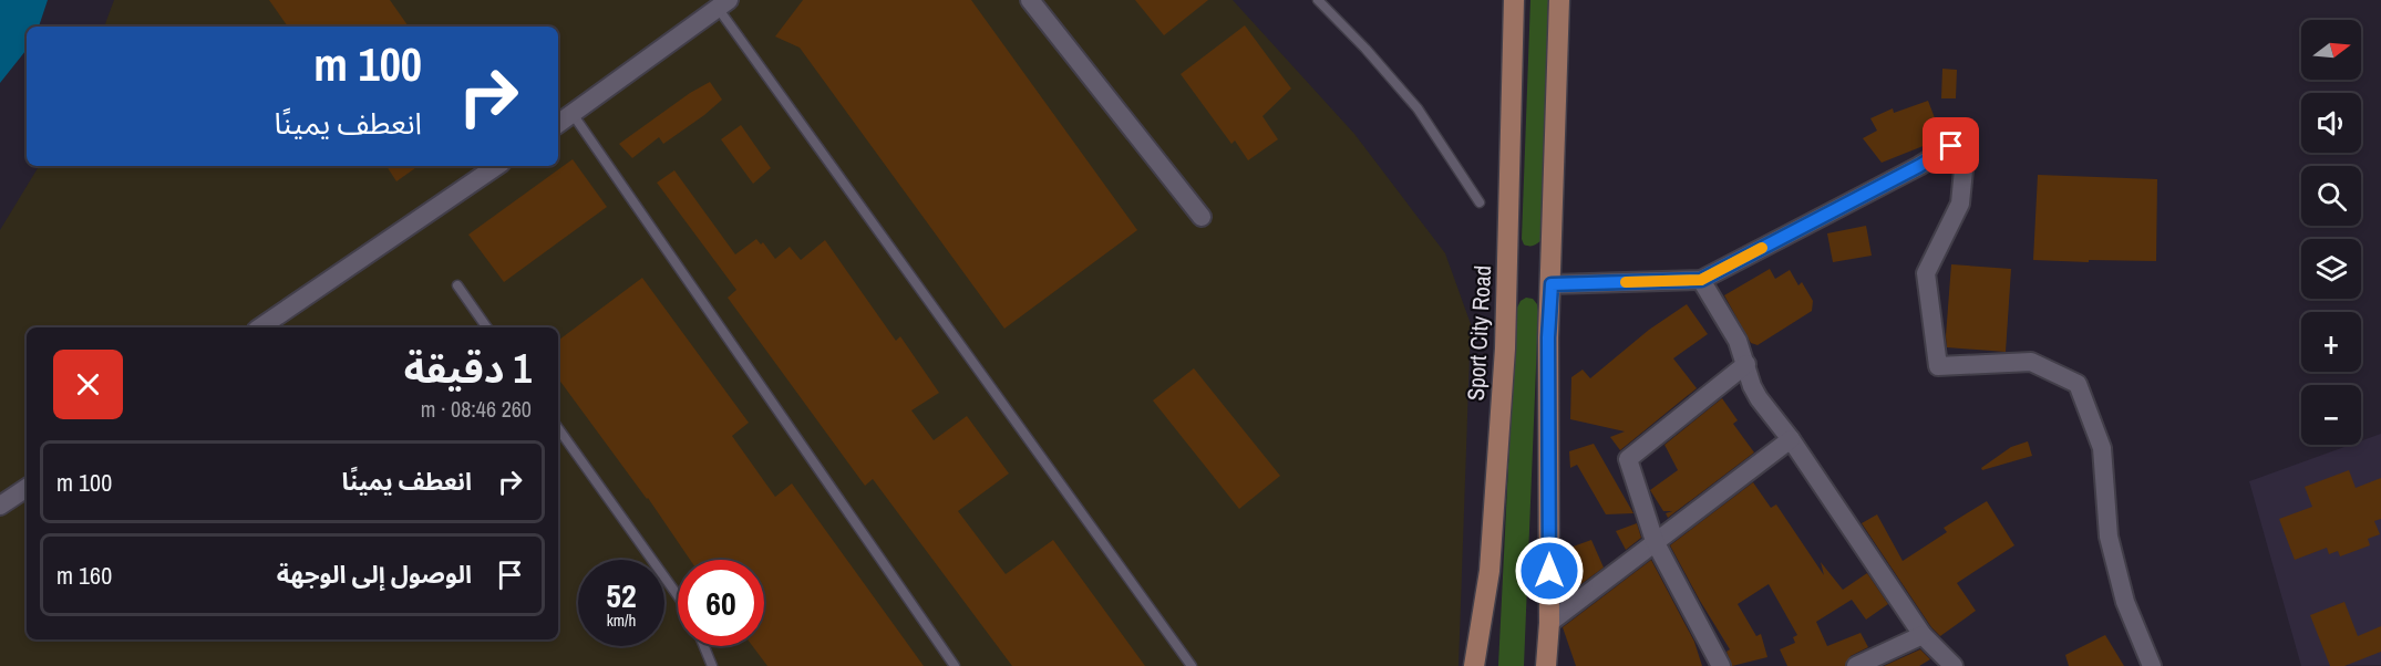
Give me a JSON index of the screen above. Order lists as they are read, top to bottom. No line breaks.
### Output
{"streets":{"main road":["Sport City Road"]},"north":"right","page":{"map_buttons":["+","−"],"turn":["100 m","انعطف يمينًا"],"heading":["1 دقيقة","260 m · 08:46"],"list":[{"name":"انعطف يمينًا","value":"100 m"},{"name":"الوصول إلى الوجهة","value":"160 m"}],"speed":"52 km/h","limit":"60"}}
